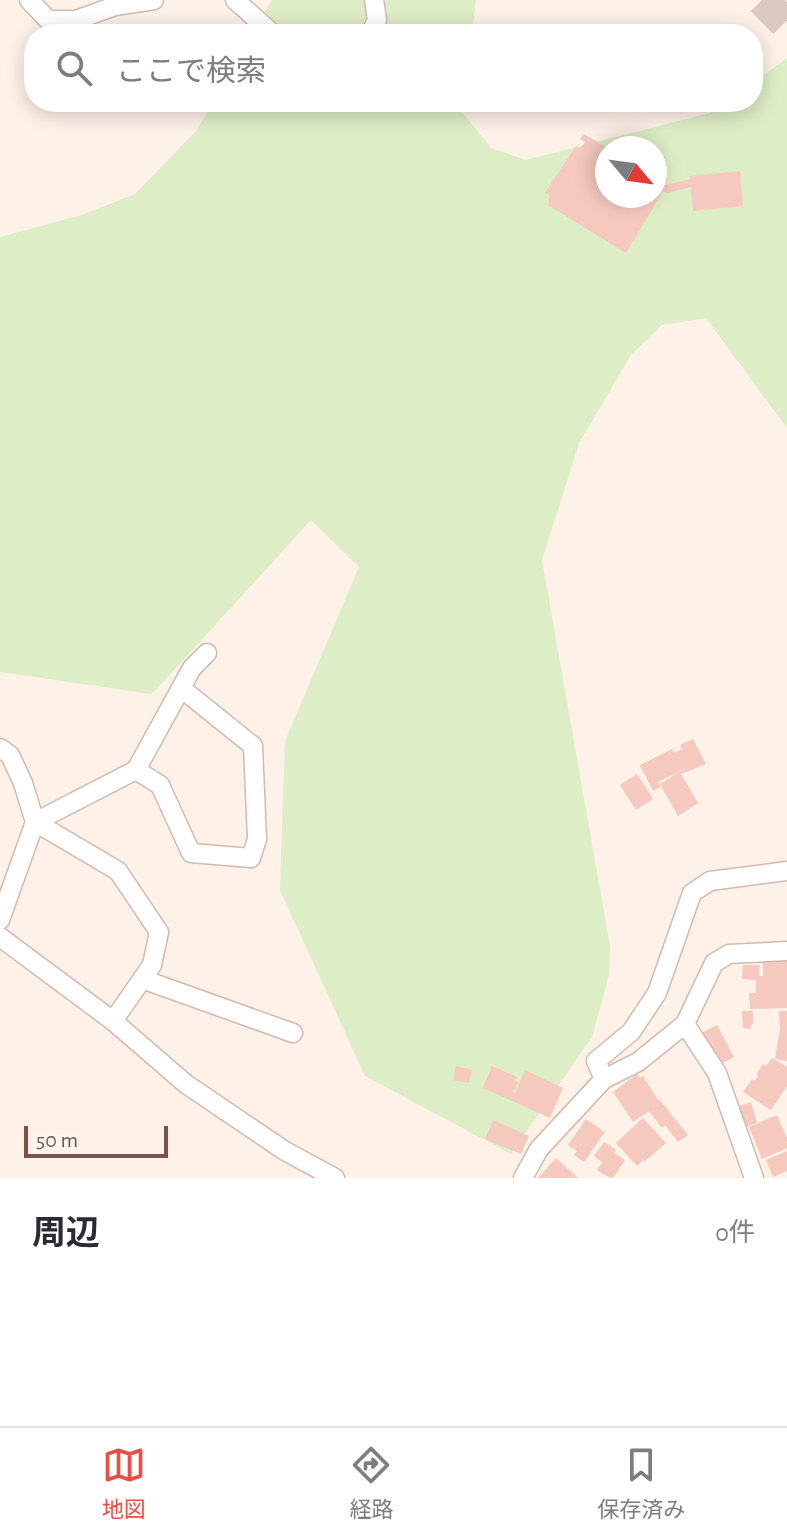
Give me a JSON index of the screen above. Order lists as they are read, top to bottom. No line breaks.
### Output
{"scale_bar":"50 m","north":"bottom right","page":{"search":"ここで検索","scale":"50 m","heading":["周辺","0件"],"nav":["地図","経路","保存済み"]}}
